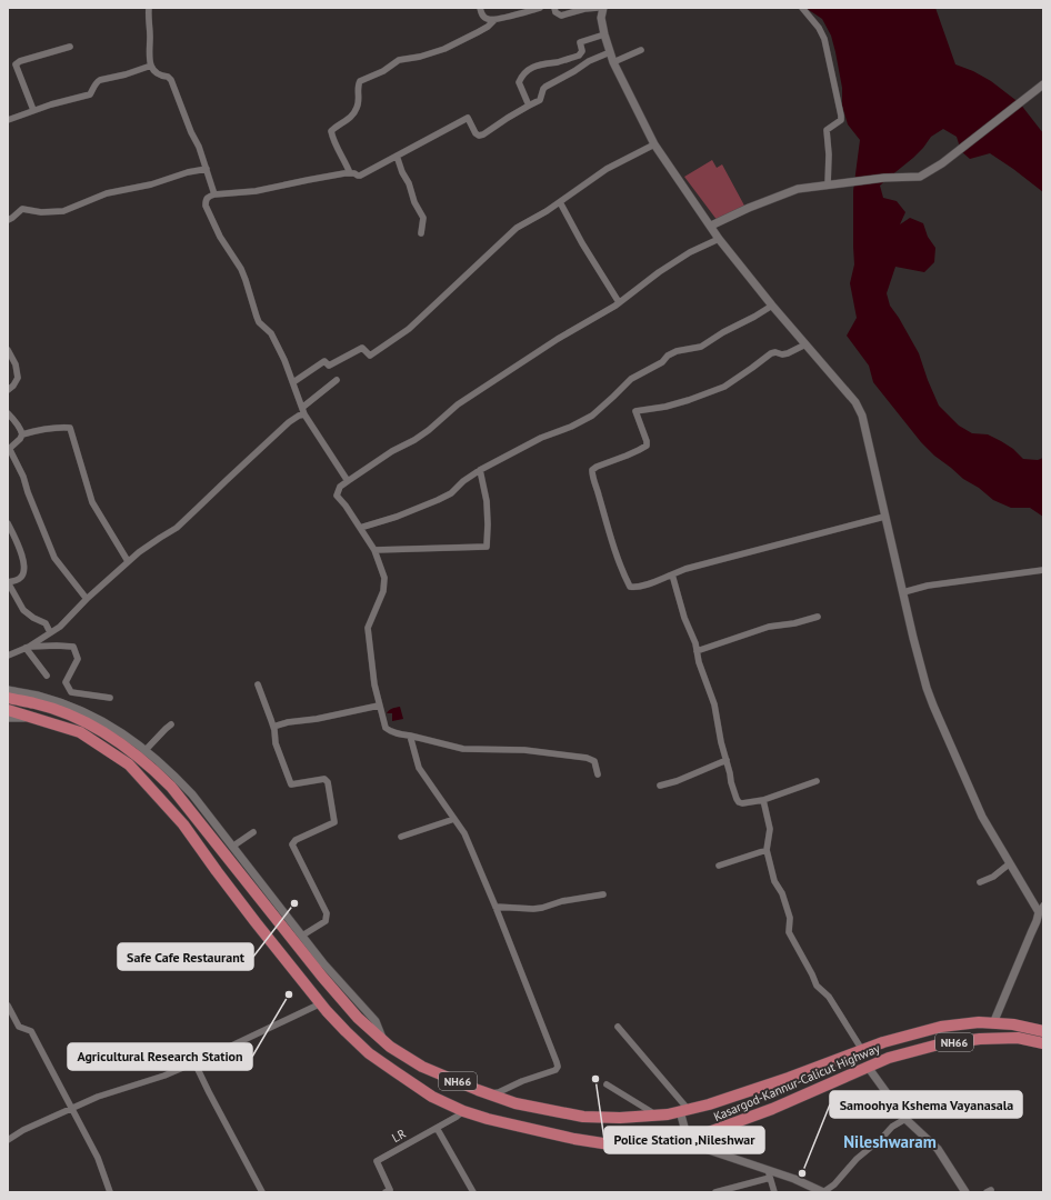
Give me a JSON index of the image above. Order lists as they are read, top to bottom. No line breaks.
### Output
{"streets":{"highway":["NH66","Kasargod-Kannur-Calicut Highway"],"street":["LR"]},"crossings":[["Kasargod-Kannur-Calicut Highway","LR"]],"districts":["Nileshwaram"],"places":["Safe Cafe Restaurant","Agricultural Research Station","Police Station ,Nileshwar","Samoohya Kshema Vayanasala"]}
